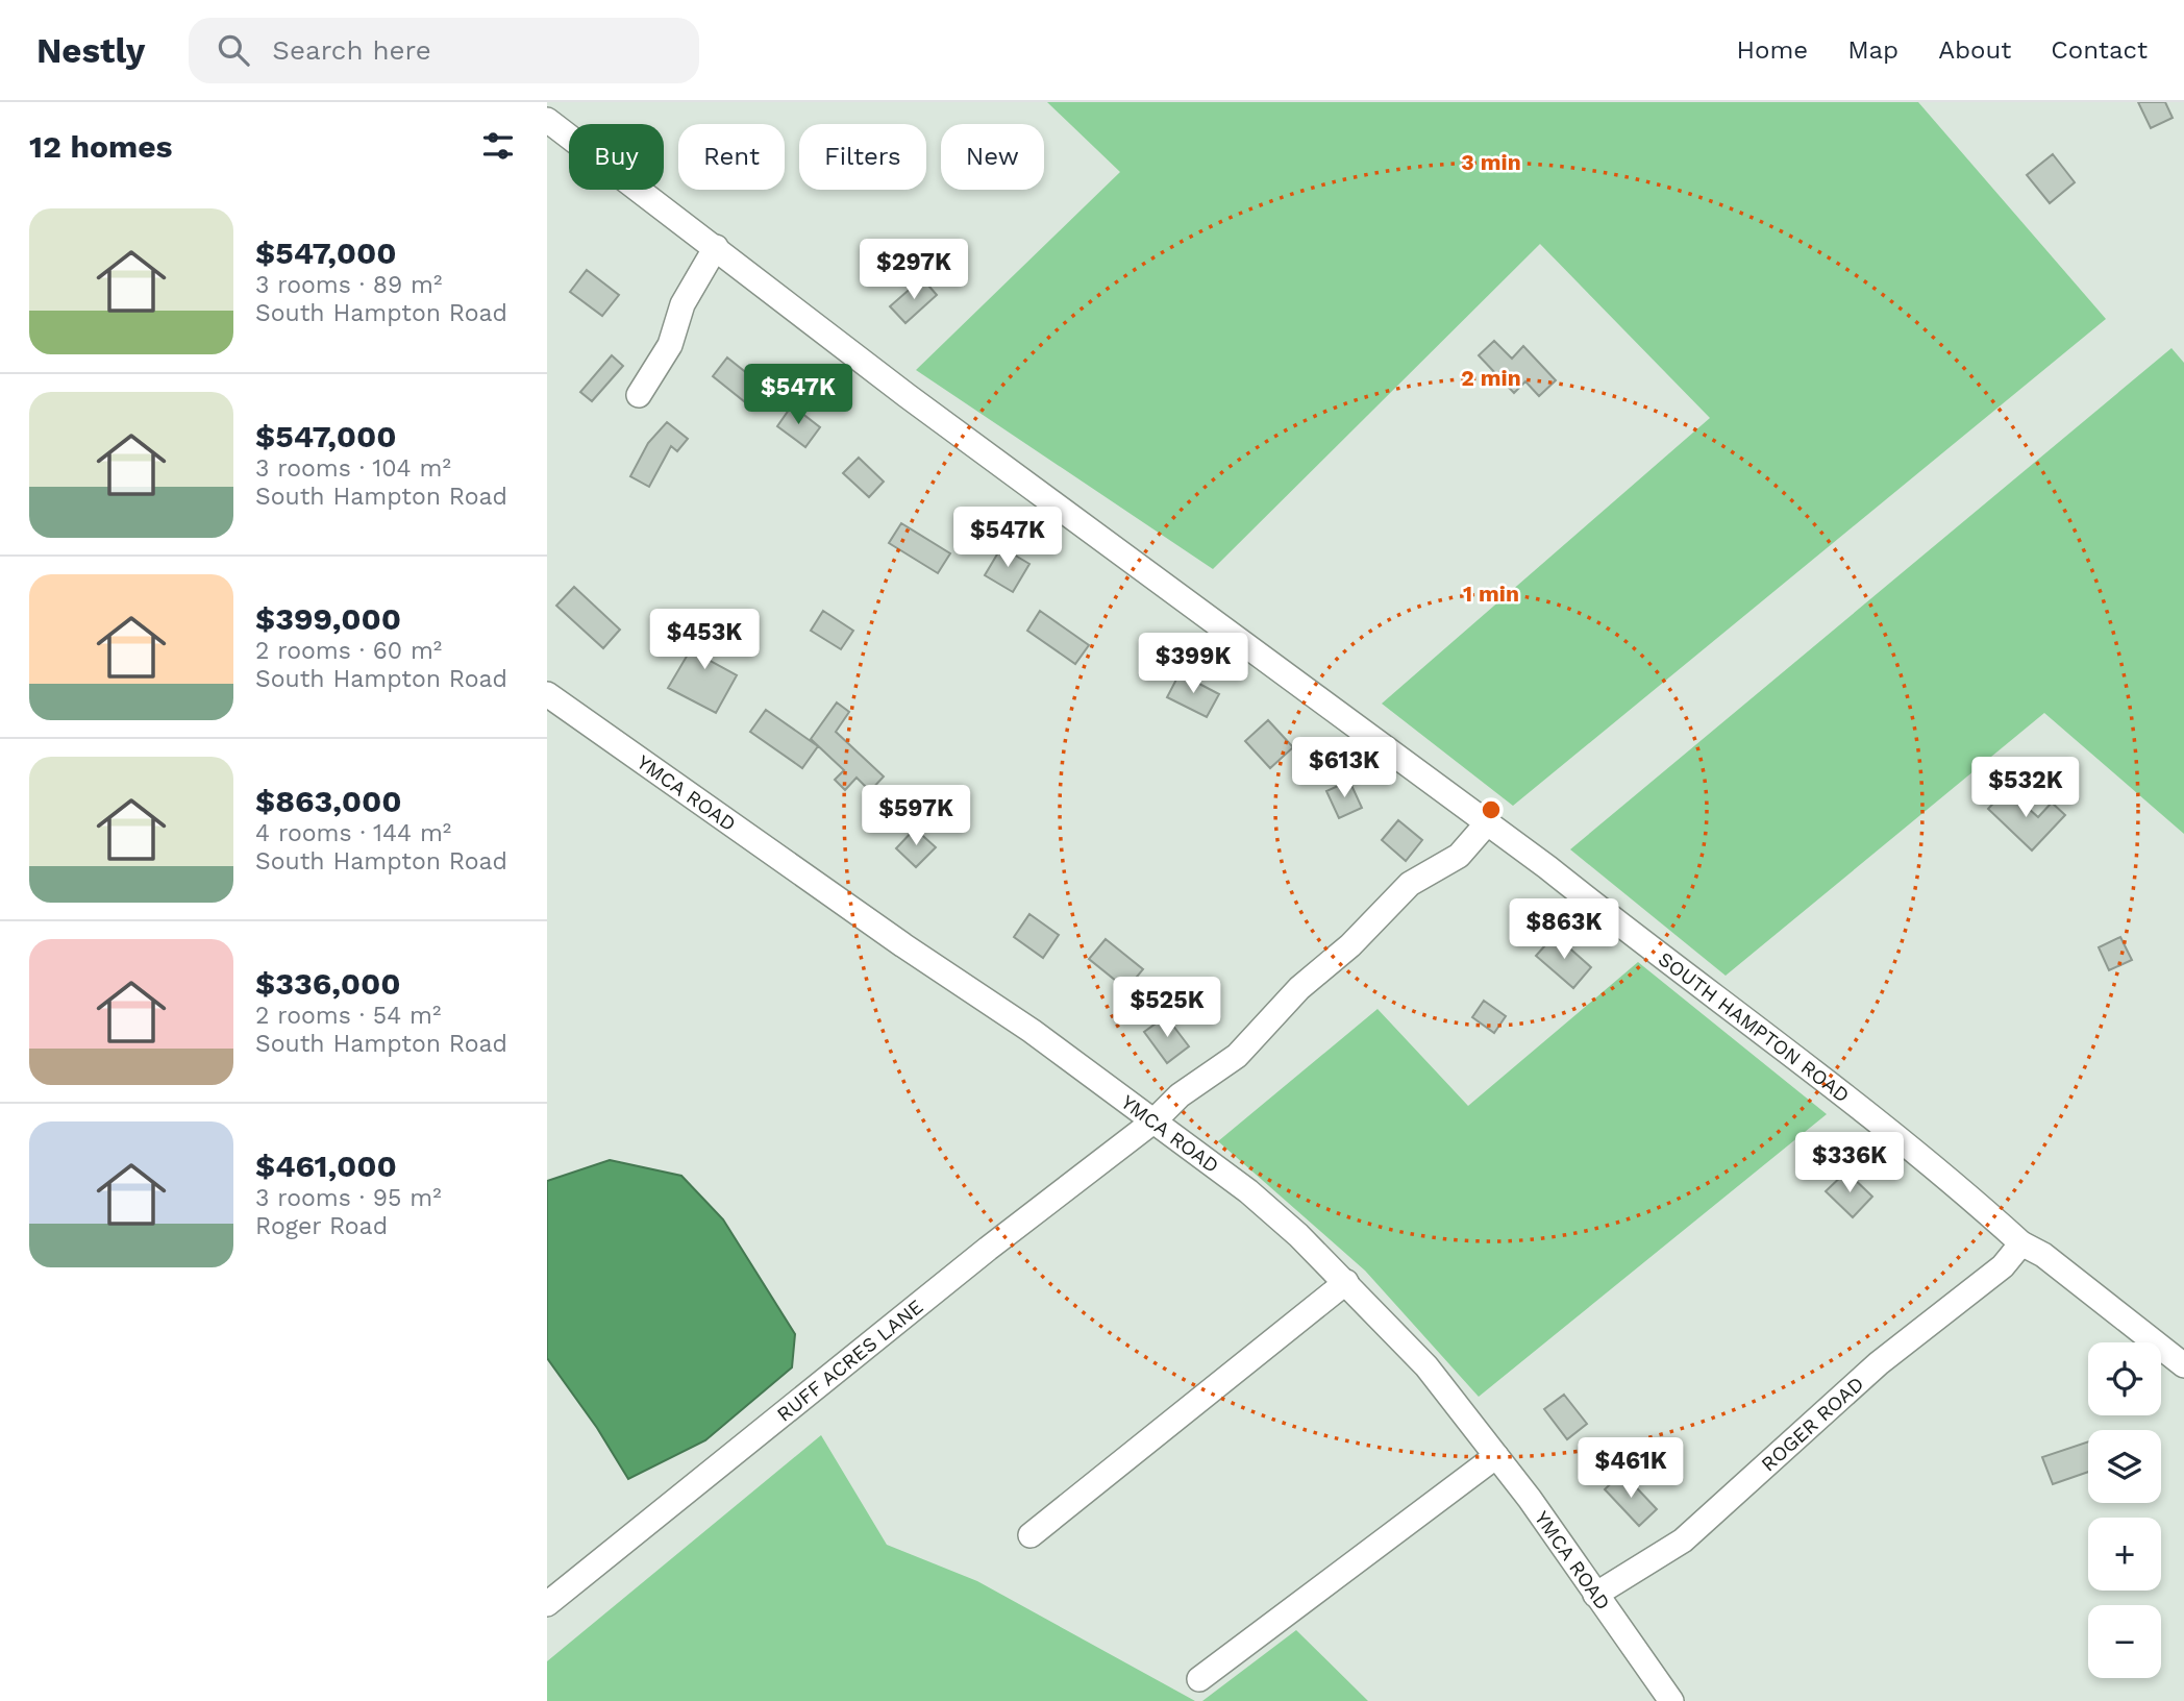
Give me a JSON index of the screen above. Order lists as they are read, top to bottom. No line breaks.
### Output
{"streets":{"street":["YMCA ROAD","SOUTH HAMPTON ROAD","RUFF ACRES LANE","ROGER ROAD"]},"crossings":[["YMCA ROAD","RUFF ACRES LANE"],["YMCA ROAD","ROGER ROAD"],["SOUTH HAMPTON ROAD","RUFF ACRES LANE"],["SOUTH HAMPTON ROAD","ROGER ROAD"]],"page":{"header":"Nestly","search":"Search here","nav":["Home","Map","About","Contact"],"heading":"12 homes","chip":["Buy","Rent","Filters","New"],"list":[{"name":"$547,000","note":"3 rooms · 89 m² · South Hampton Road"},{"name":"$547,000","note":"3 rooms · 104 m² · South Hampton Road"},{"name":"$399,000","note":"2 rooms · 60 m² · South Hampton Road"},{"name":"$863,000","note":"4 rooms · 144 m² · South Hampton Road"},{"name":"$336,000","note":"2 rooms · 54 m² · South Hampton Road"},{"name":"$461,000","note":"3 rooms · 95 m² · Roger Road"}],"price":["$297K","$547K","$547K","$453K","$399K","$613K","$532K","$597K","$863K","$525K","$336K","$461K"],"map_buttons":["+","−"]},"rings":["3 min","2 min","1 min"]}
